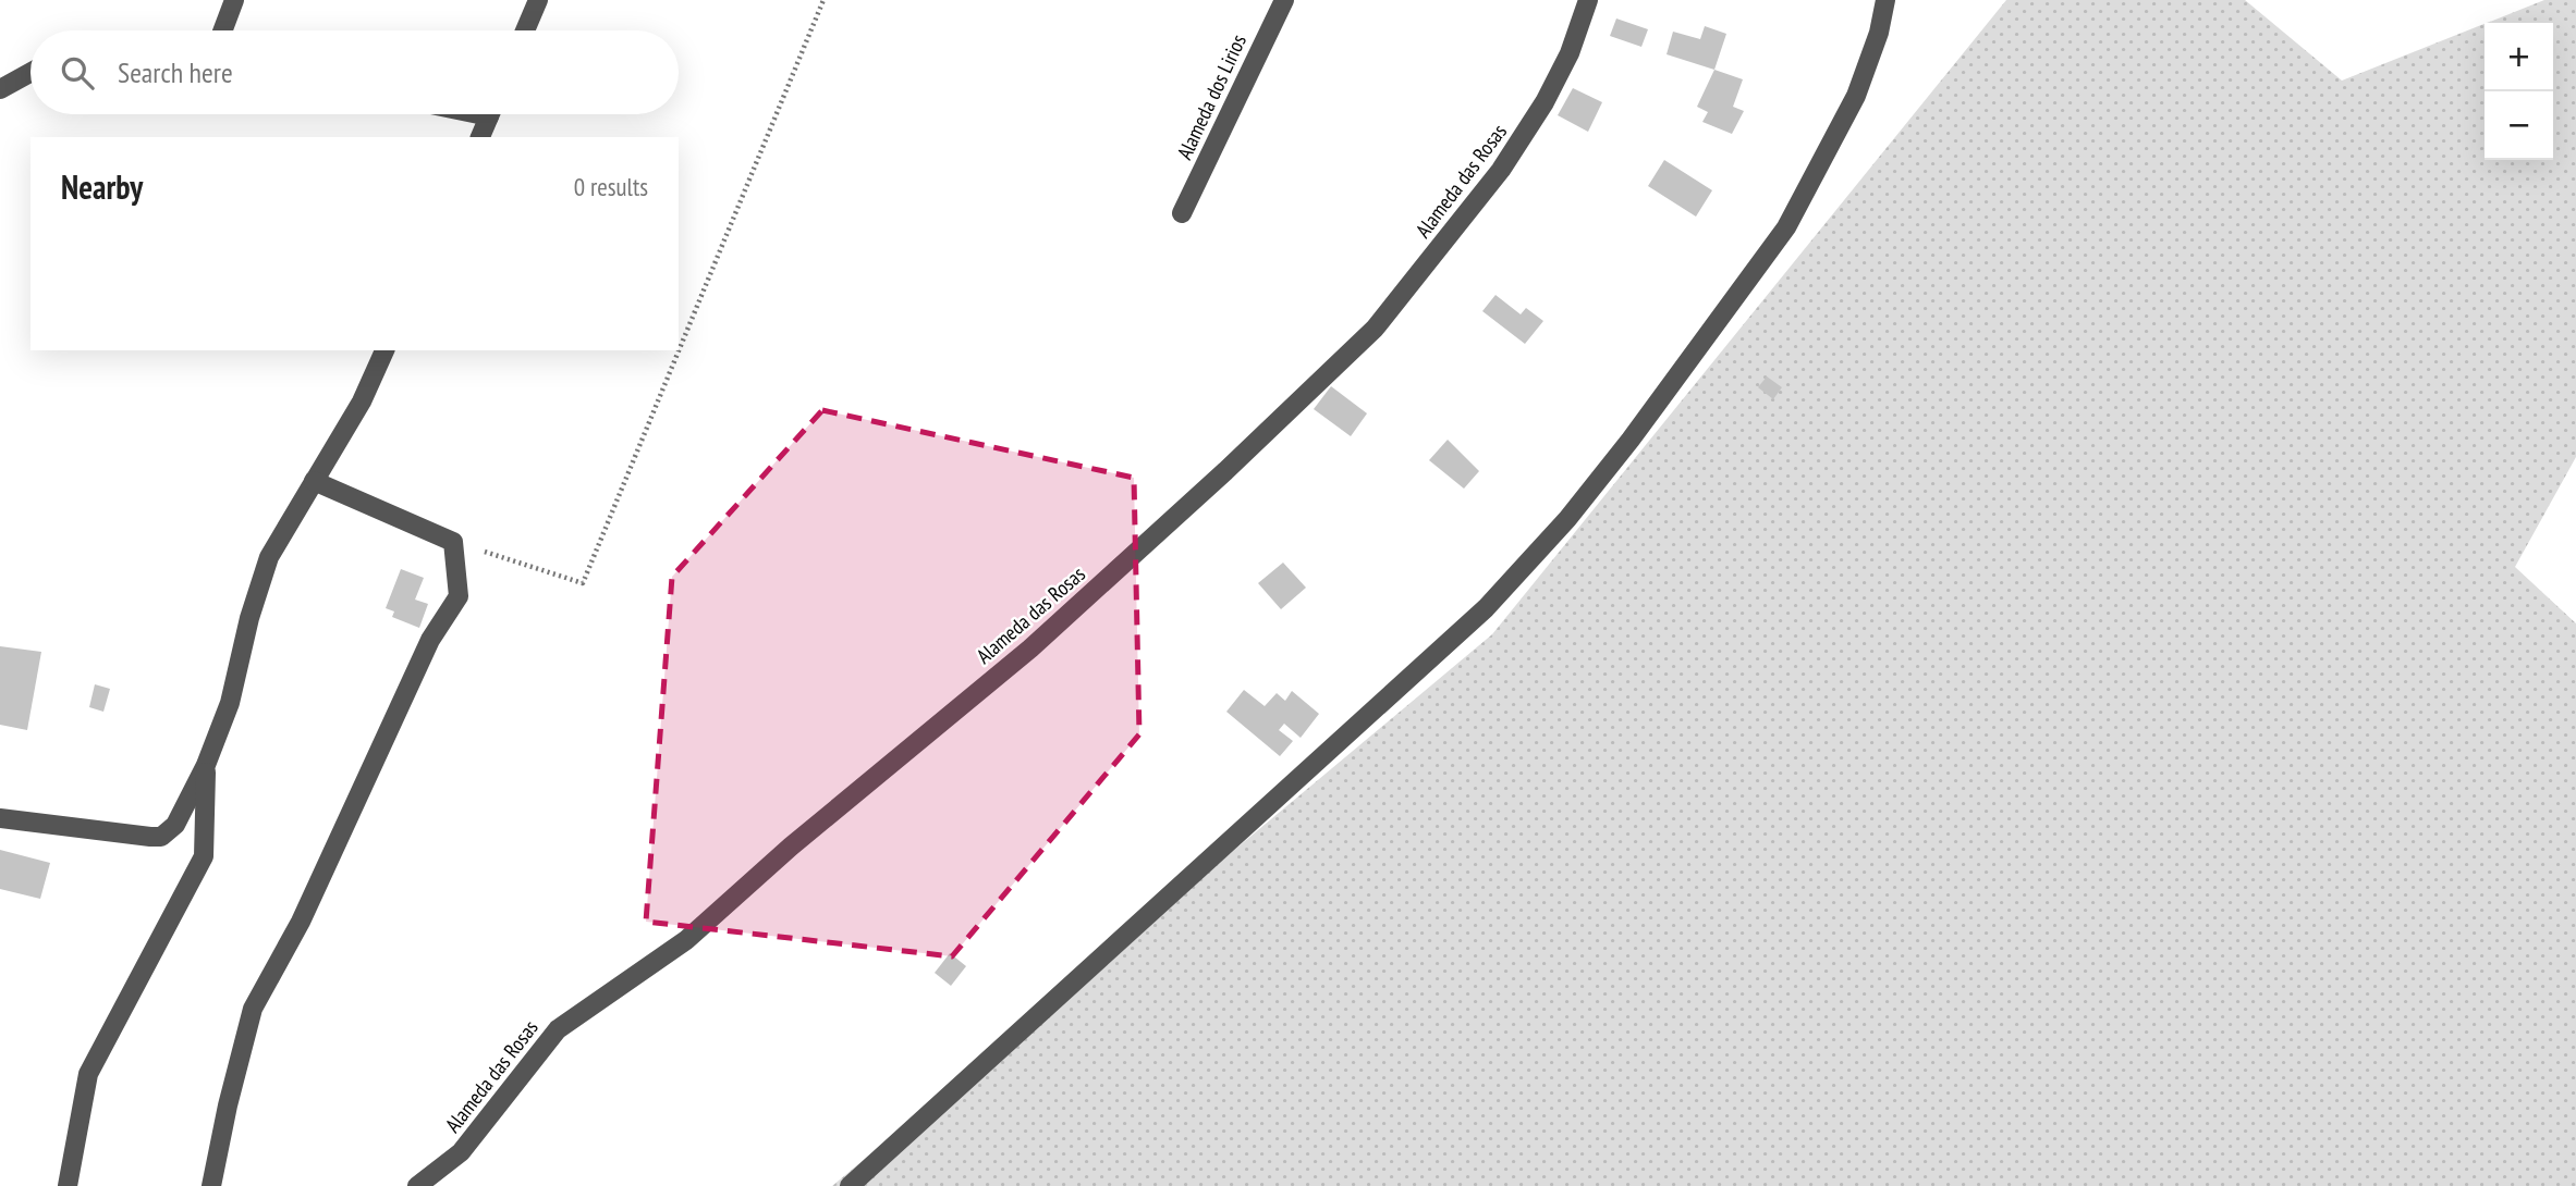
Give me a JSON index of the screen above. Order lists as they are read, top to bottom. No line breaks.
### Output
{"streets":{"street":["Alameda dos Lirios","Alameda das Rosas"]},"page":{"map_buttons":["+","−"],"search":"Search here","heading":["Nearby","0 results"]}}
